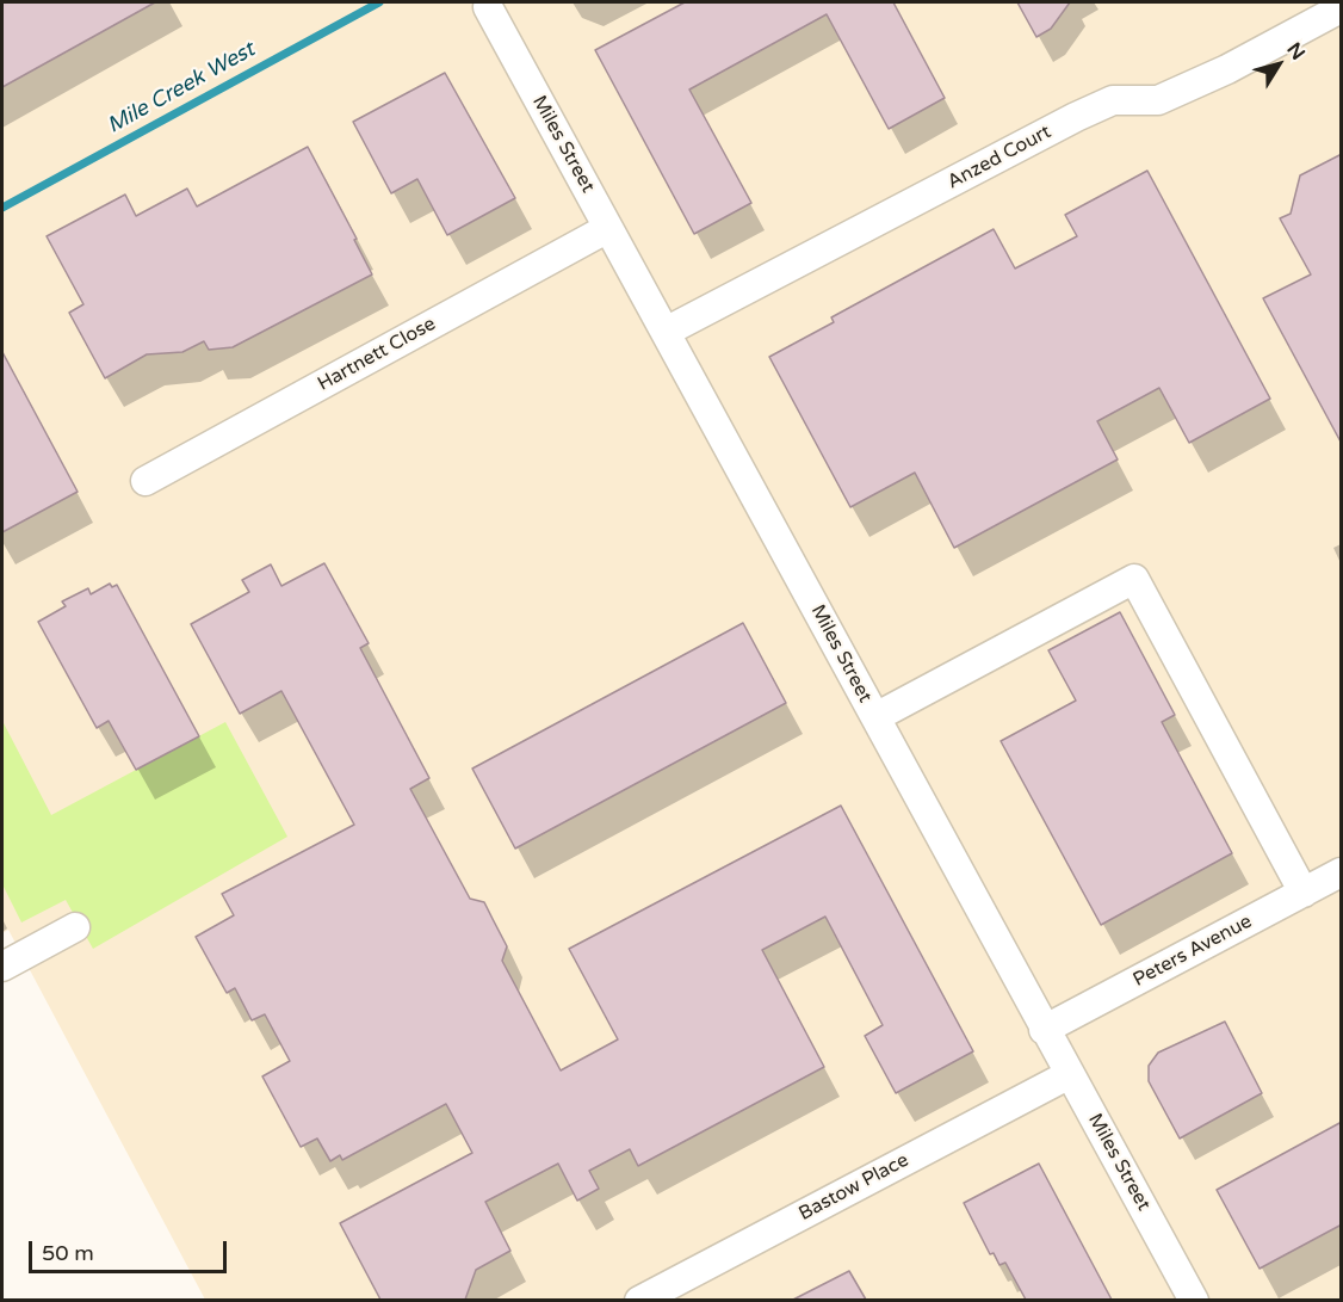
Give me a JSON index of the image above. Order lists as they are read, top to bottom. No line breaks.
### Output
{"streets":{"street":["Miles Street","Anzed Court","Hartnett Close","Peters Avenue","Bastow Place"]},"crossings":[["Miles Street","Anzed Court"],["Miles Street","Hartnett Close"],["Miles Street","Peters Avenue"],["Miles Street","Bastow Place"]],"water":["Mile Creek West"],"scale_bar":"50 m","north":"top right"}
